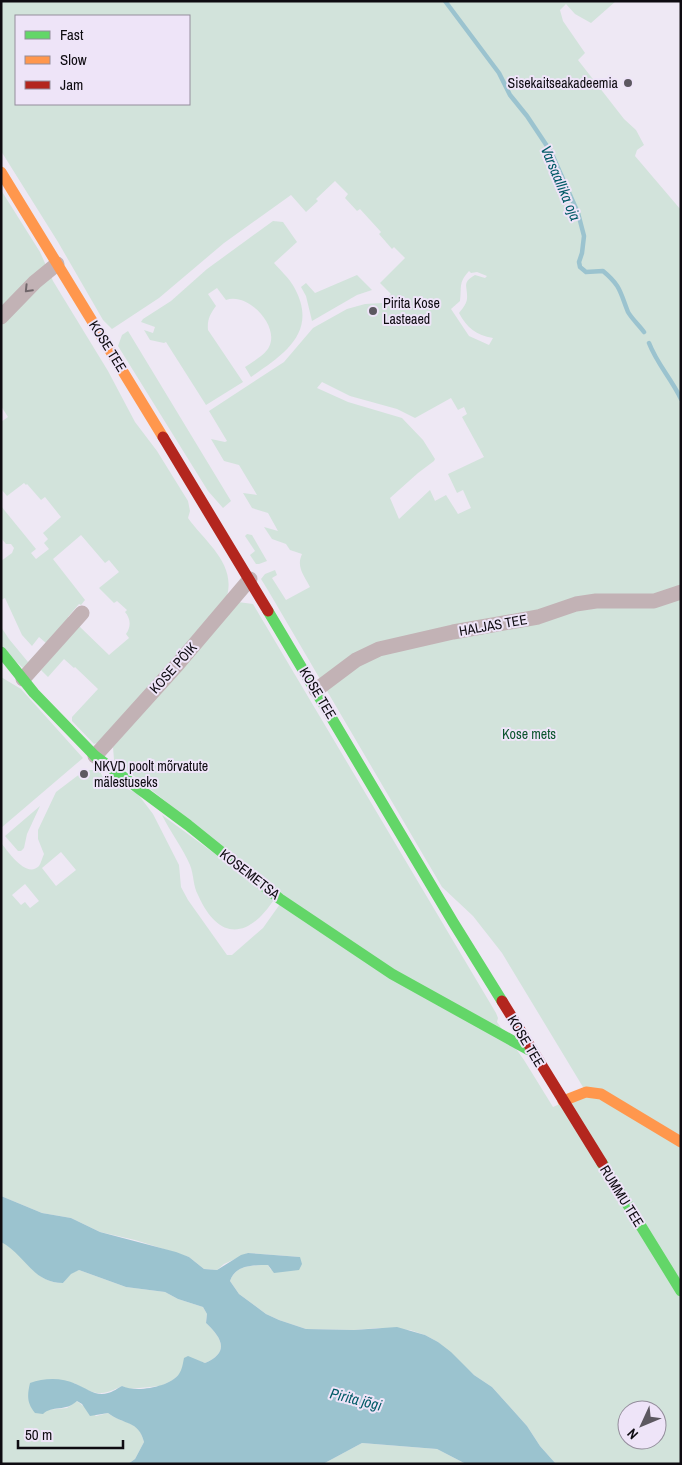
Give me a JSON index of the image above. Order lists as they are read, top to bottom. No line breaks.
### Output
{"streets":{"main road":["KOSE TEE","KOSEMETSA","RUMMU TEE"],"street":["HALJAS TEE","KOSE PÕIK"]},"crossings":[["KOSE TEE","HALJAS TEE"],["KOSE TEE","KOSE PÕIK"],["KOSE TEE","KOSEMETSA"],["KOSE TEE","RUMMU TEE"],["KOSE PÕIK","KOSEMETSA"]],"water":["Varsaallika oja","Pirita jõgi"],"parks":["Kose mets"],"places":["Sisekaitseakadeemia","Pirita Kose Lasteaed","NKVD poolt mõrvatute mälestuseks"],"legend":["Fast","Slow","Jam"],"scale_bar":"50 m","north":"bottom left"}
